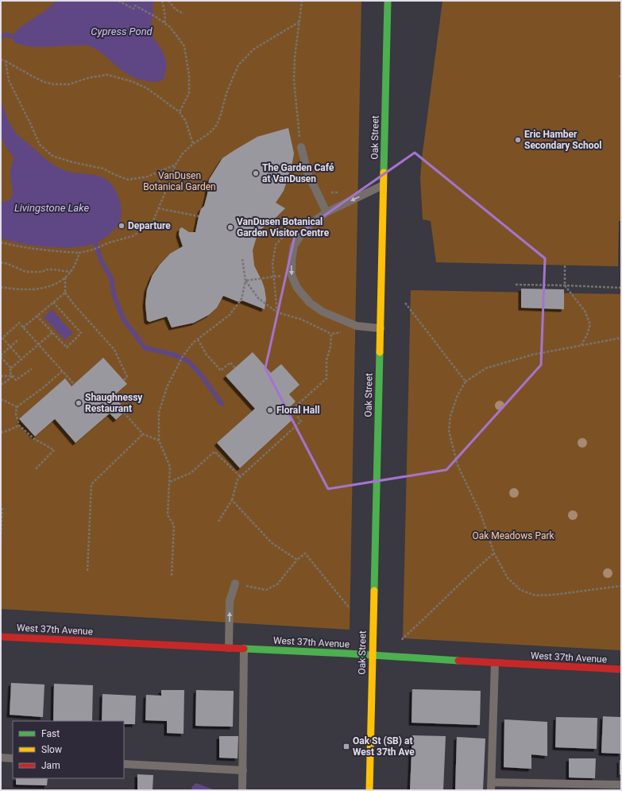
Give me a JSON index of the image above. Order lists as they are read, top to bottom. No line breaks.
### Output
{"streets":{"main road":["Oak Street","West 37th Avenue"]},"crossings":[["Oak Street","West 37th Avenue"]],"water":["Cypress Pond","Livingstone Lake"],"parks":["VanDusen Botanical Garden","Oak Meadows Park"],"places":{"other":["Eric Hamber Secondary School","The Garden Café at VanDusen","Departure","VanDusen Botanical Garden Visitor Centre","Shaughnessy Restaurant","Floral Hall"],"transit":["Oak St (SB) at West 37th Ave"]},"legend":["Fast","Slow","Jam"]}
